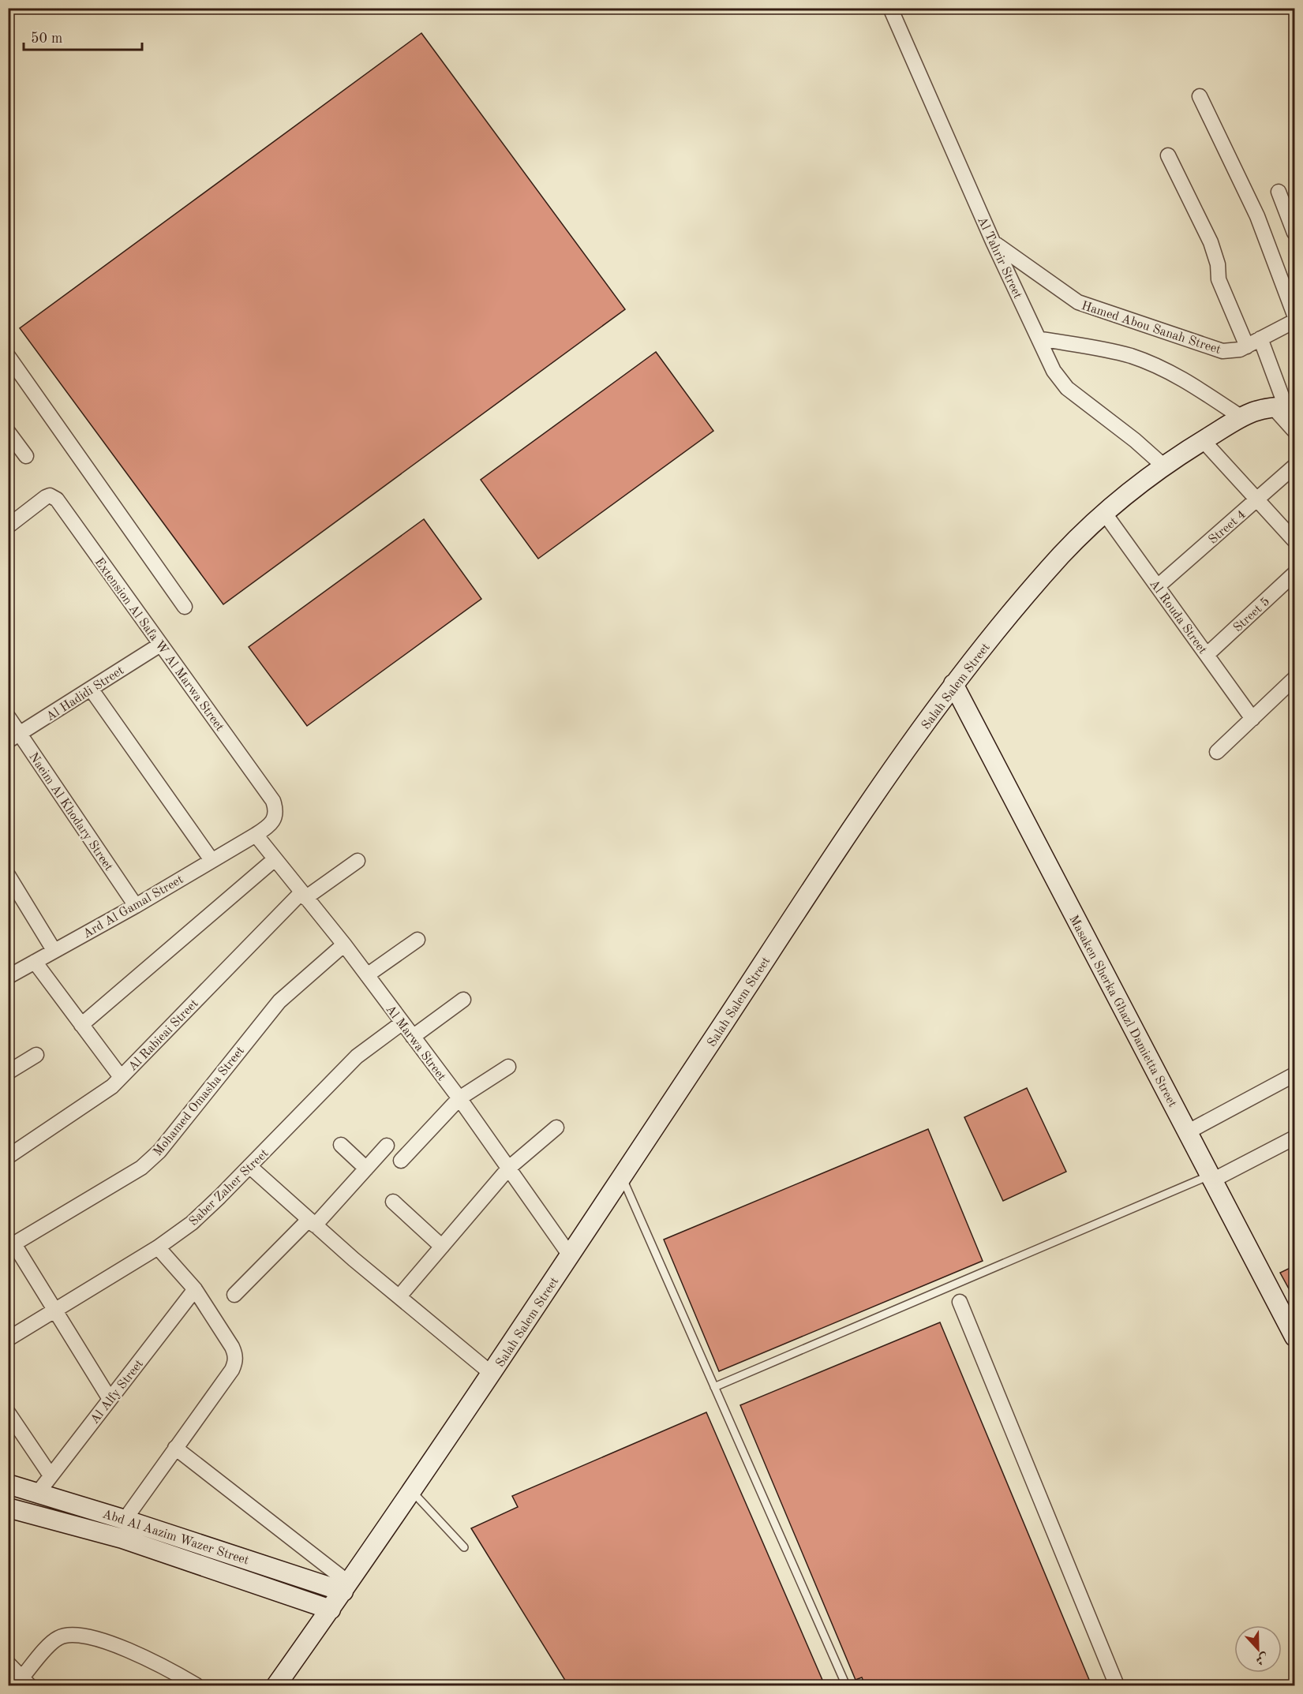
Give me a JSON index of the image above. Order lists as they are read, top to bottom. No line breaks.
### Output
{"streets":{"street":["Al Tahrir Street","Hamed Abou Sanah Street","Street 4","Street 5","Al Rouda Street","Extension Al Safa W Al Marwa Street","Salah Salem Street","Al Hadidi Street","Naeim Al Khodary Street","Ard Al Gamal Street","Masaken Sherka Ghazl Damietta Street","Al Rabieai Street","Al Marwa Street","Mohamed Omasha Street","Saber Zaher Street","Al Alfy Street","Abd Al Aazim Wazer Street"]},"crossings":[["Al Tahrir Street","Hamed Abou Sanah Street"],["Al Tahrir Street","Salah Salem Street"],["Street 4","Al Rouda Street"],["Street 5","Al Rouda Street"],["Al Rouda Street","Salah Salem Street"],["Extension Al Safa W Al Marwa Street","Al Hadidi Street"],["Extension Al Safa W Al Marwa Street","Ard Al Gamal Street"],["Extension Al Safa W Al Marwa Street","Al Marwa Street"],["Salah Salem Street","Masaken Sherka Ghazl Damietta Street"],["Salah Salem Street","Al Marwa Street"],["Salah Salem Street","Abd Al Aazim Wazer Street"],["Al Hadidi Street","Naeim Al Khodary Street"],["Naeim Al Khodary Street","Ard Al Gamal Street"],["Ard Al Gamal Street","Al Marwa Street"],["Al Rabieai Street","Al Marwa Street"],["Al Marwa Street","Mohamed Omasha Street"],["Al Marwa Street","Saber Zaher Street"],["Al Alfy Street","Abd Al Aazim Wazer Street"]],"scale_bar":"50 m","north":"bottom"}
